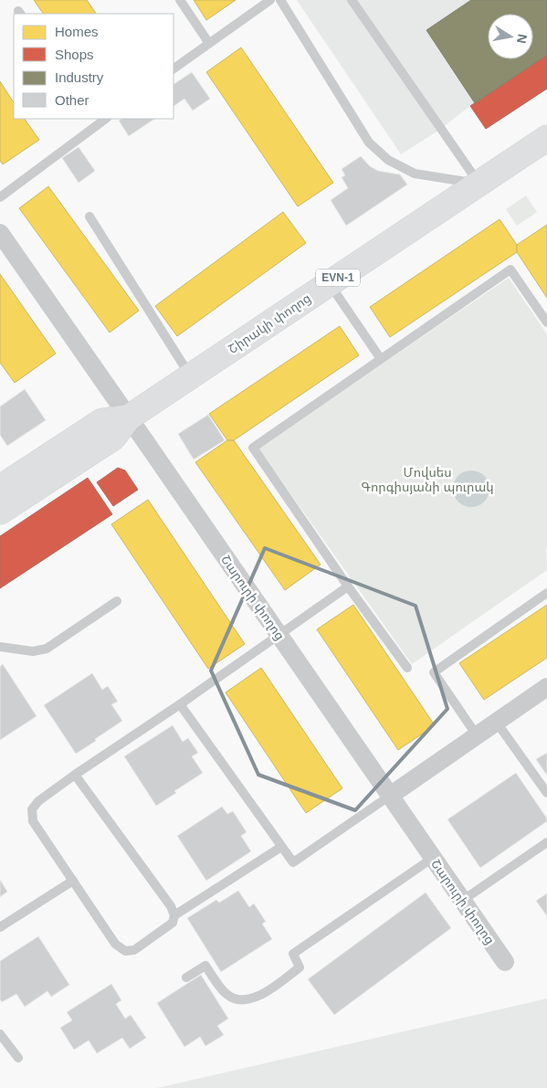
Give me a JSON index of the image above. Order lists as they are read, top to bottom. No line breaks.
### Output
{"streets":{"highway":["EVN-1","Շիրակի փողոց"],"street":["Շարուրի փողոց"]},"crossings":[["Շիրակի փողոց","Շարուրի փողոց"]],"parks":["Մովսես Գորգիսյանի պուրակ"],"legend":["Homes","Shops","Industry","Other"],"north":"right"}
